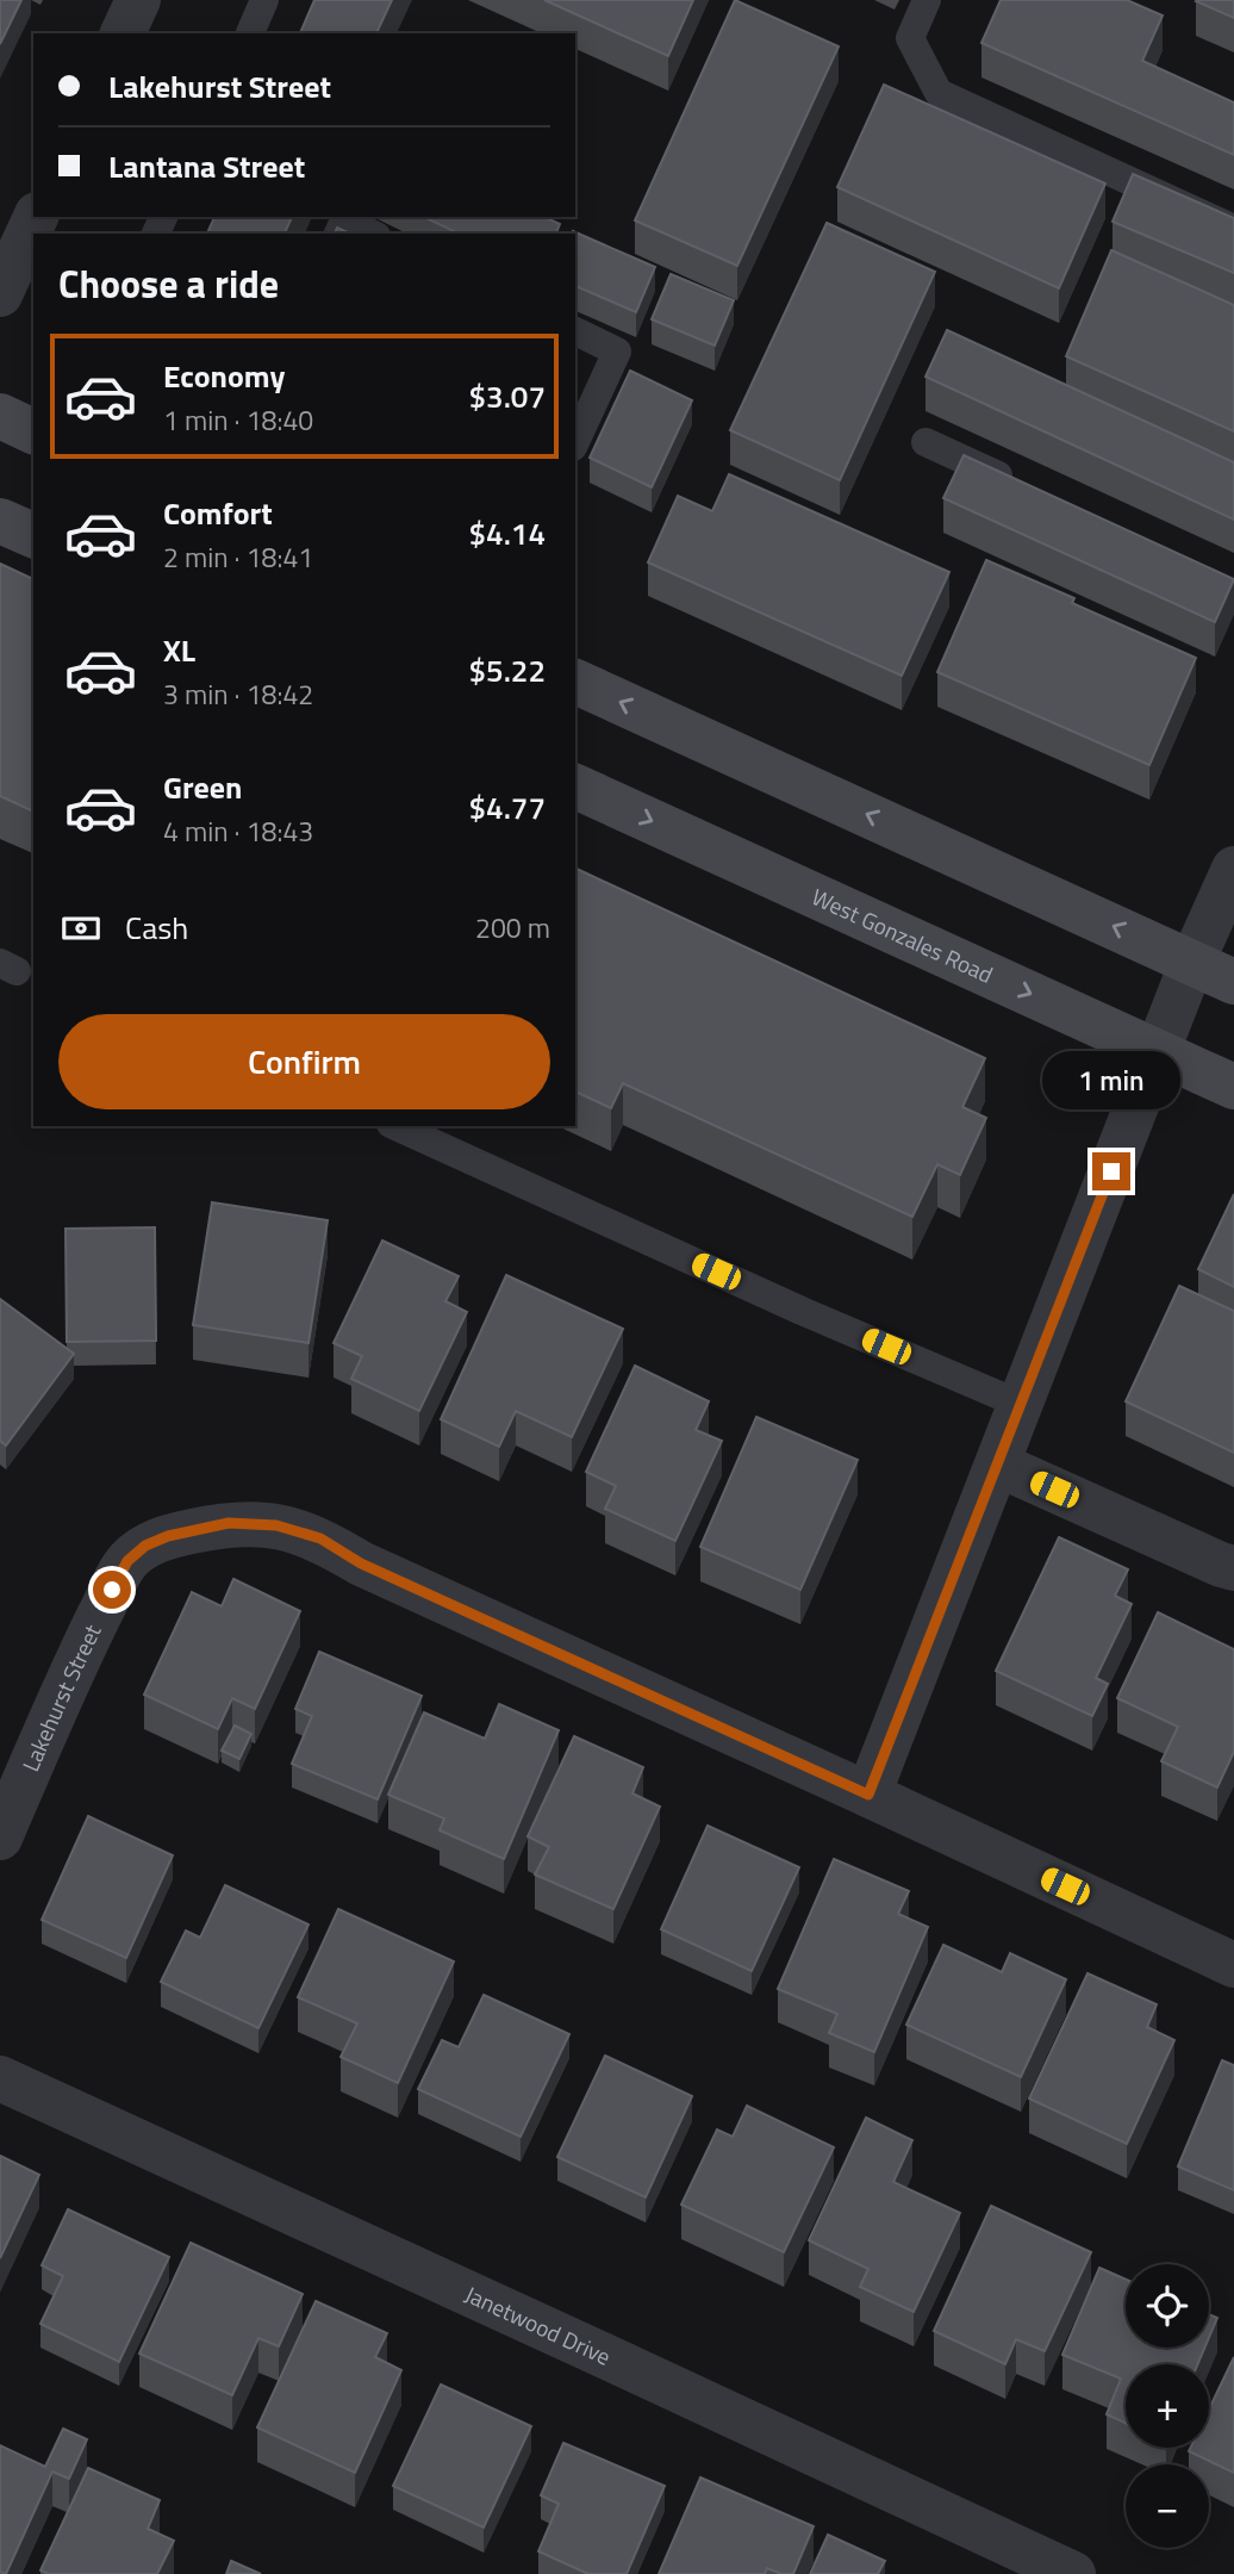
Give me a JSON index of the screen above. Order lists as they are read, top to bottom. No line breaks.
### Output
{"streets":{"main road":["West Gonzales Road"],"street":["Lakehurst Street","Janetwood Drive"]},"page":{"banner":["Lakehurst Street","Lantana Street"],"heading":"Choose a ride","list":[{"name":"Economy","note":"1 min · 18:40","value":"$3.07"},{"name":"Comfort","note":"2 min · 18:41","value":"$4.14"},{"name":"XL","note":"3 min · 18:42","value":"$5.22"},{"name":"Green","note":"4 min · 18:43","value":"$4.77"}],"pay":["Cash","200 m"],"buttons":"Confirm","bubble":"1 min","map_buttons":["+","−"]}}
